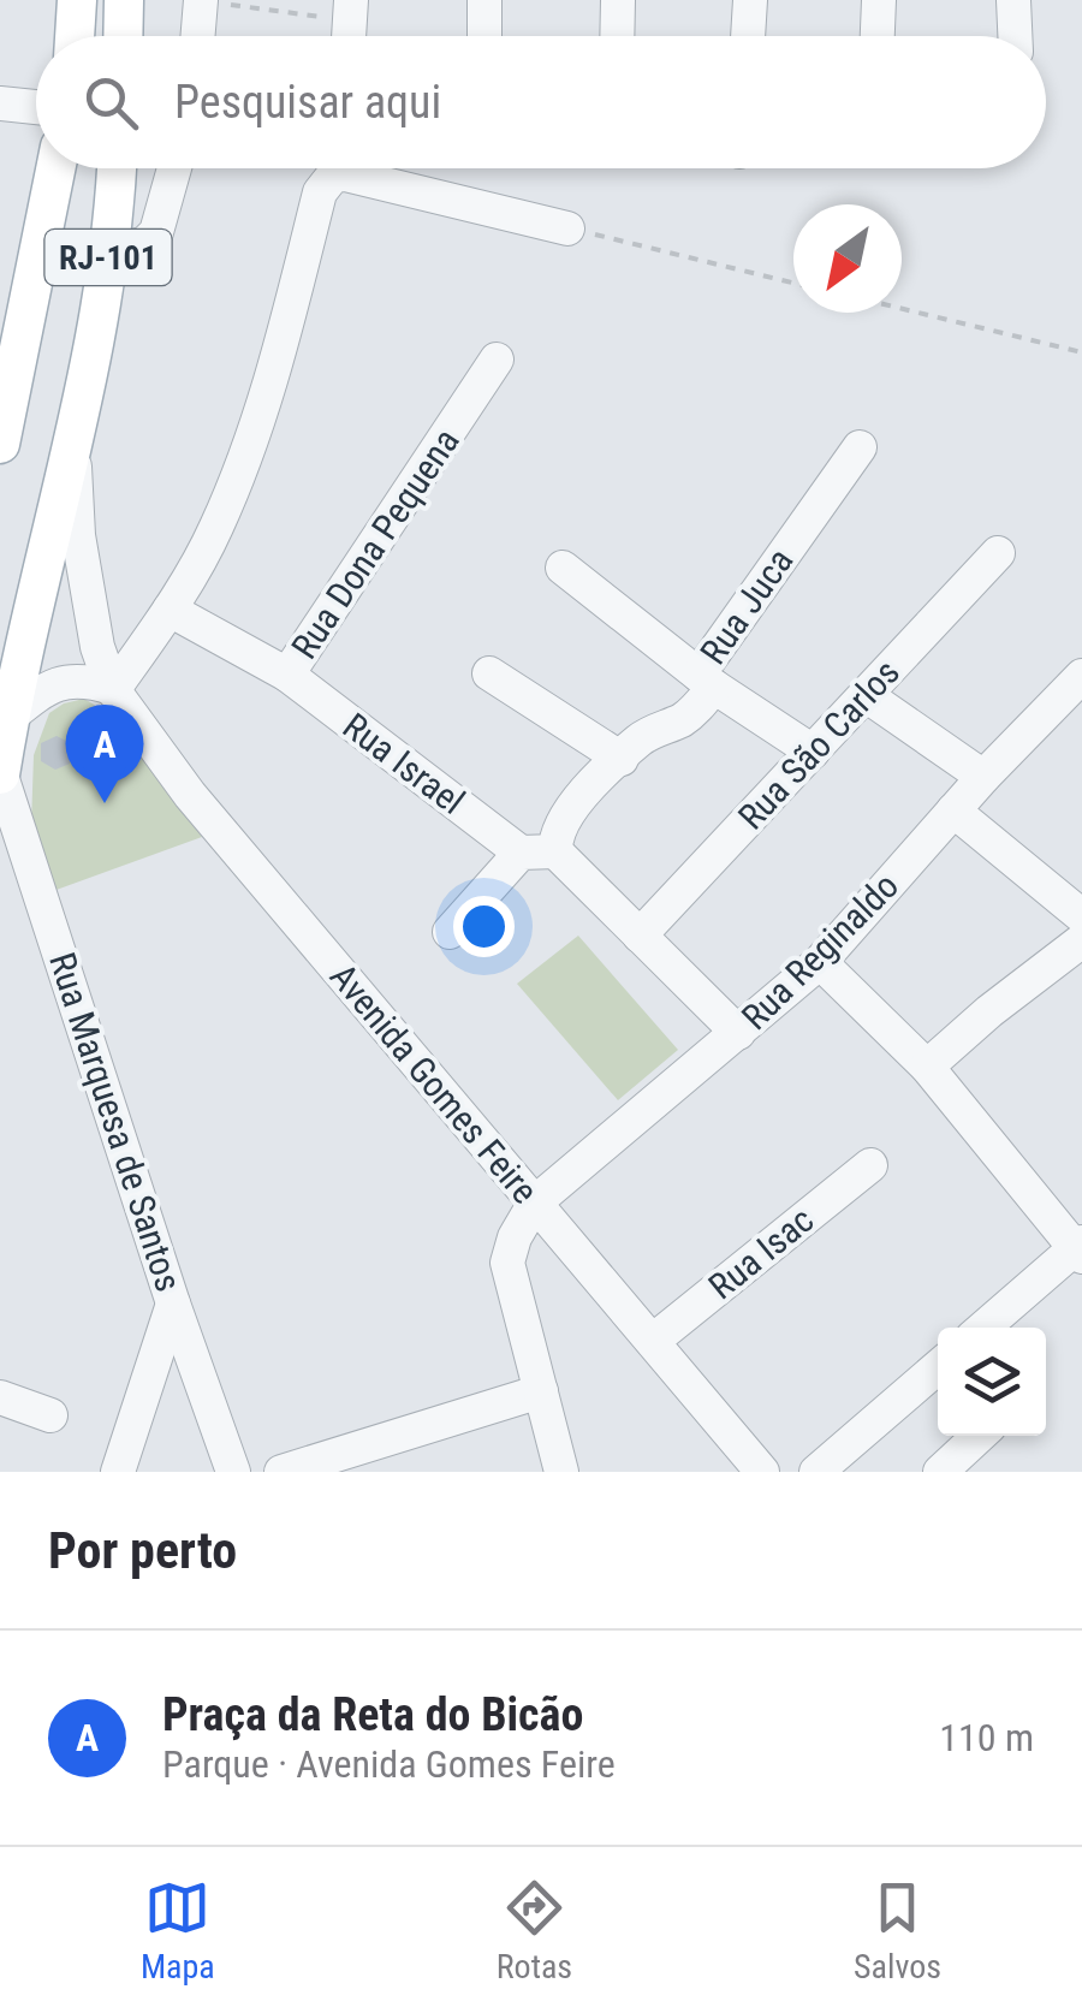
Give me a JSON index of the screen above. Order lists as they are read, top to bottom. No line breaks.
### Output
{"streets":{"main road":["RJ-101"],"street":["Rua Dona Pequena","Rua Juca","Rua São Carlos","Rua Israel","Rua Reginaldo","Avenida Gomes Feire","Rua Marquesa de Santos","Rua Isac"]},"crossings":[["RJ-101","Avenida Gomes Feire"],["RJ-101","Rua Marquesa de Santos"],["Rua Dona Pequena","Rua Israel"],["Rua Reginaldo","Avenida Gomes Feire"],["Avenida Gomes Feire","Rua Isac"]],"north":"bottom left","page":{"search":"Pesquisar aqui","pins":"A","heading":"Por perto","list":[{"mark":"A","name":"Praça da Reta do Bicão","note":"Parque · Avenida Gomes Feire","value":"110 m"}],"nav":["Mapa","Rotas","Salvos"]}}
